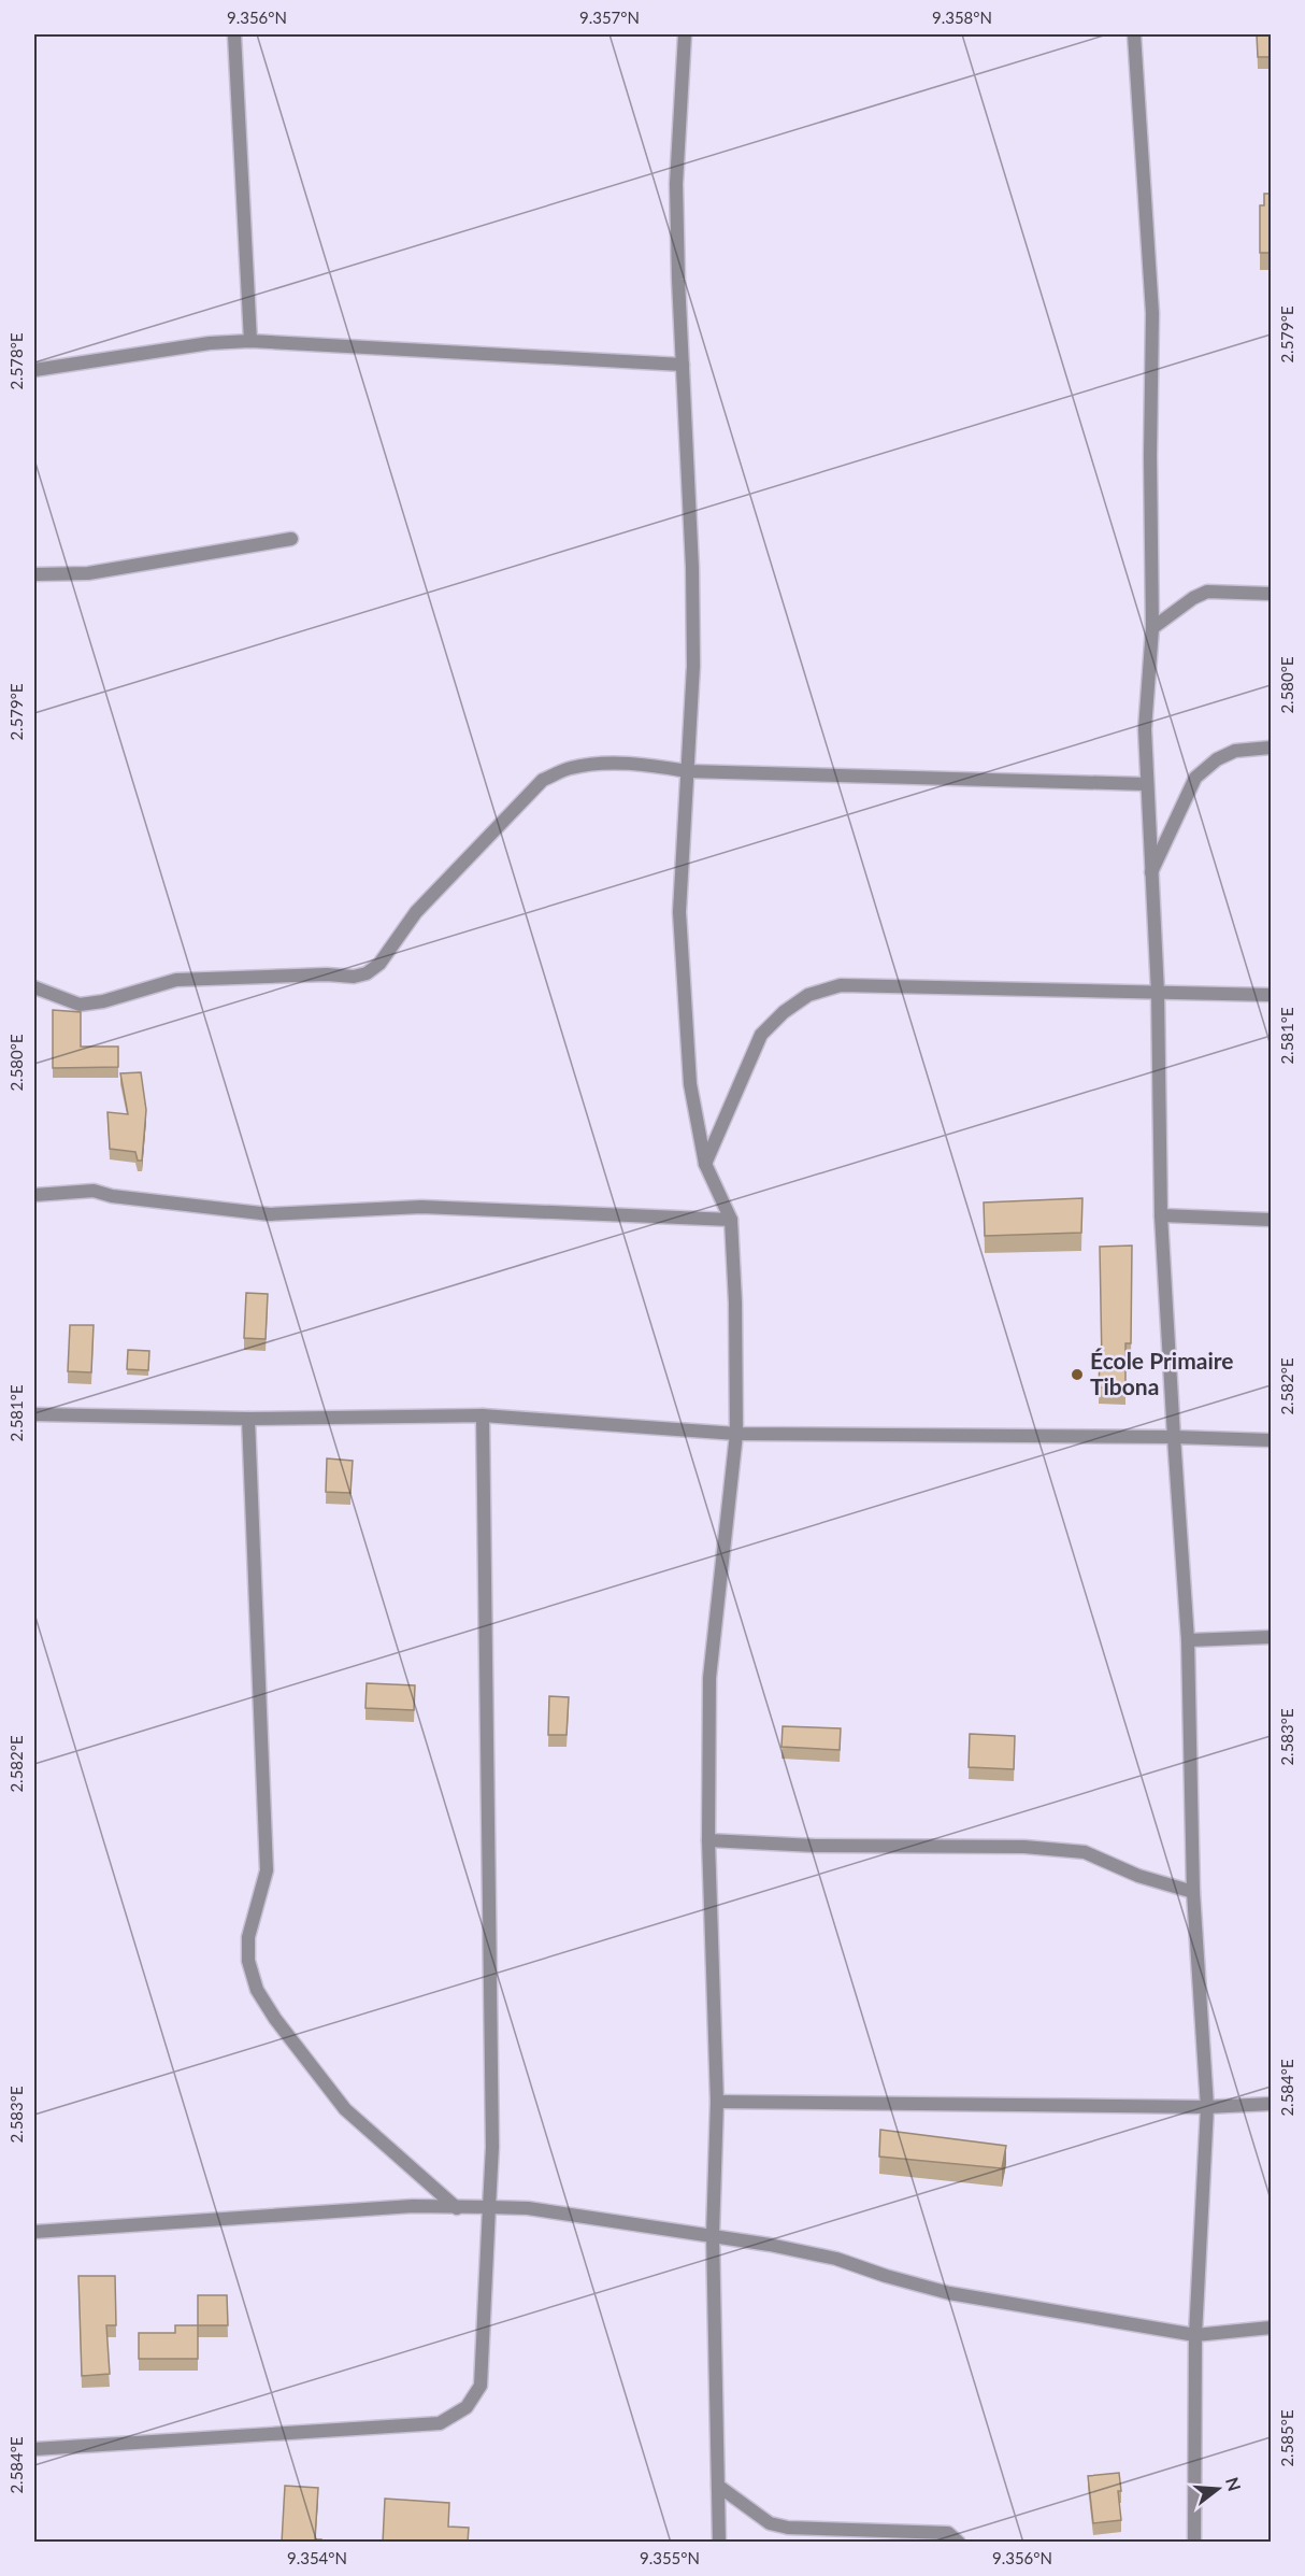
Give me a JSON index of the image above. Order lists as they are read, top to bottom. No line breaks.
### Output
{"places":["École Primaire Tibona"],"north":"right","coordinates":["9.356°N","9.357°N","9.358°N","2.579°E","2.578°E","2.580°E","2.581°E","2.582°E","2.583°E","2.584°E","2.585°E","9.354°N","9.355°N"]}
